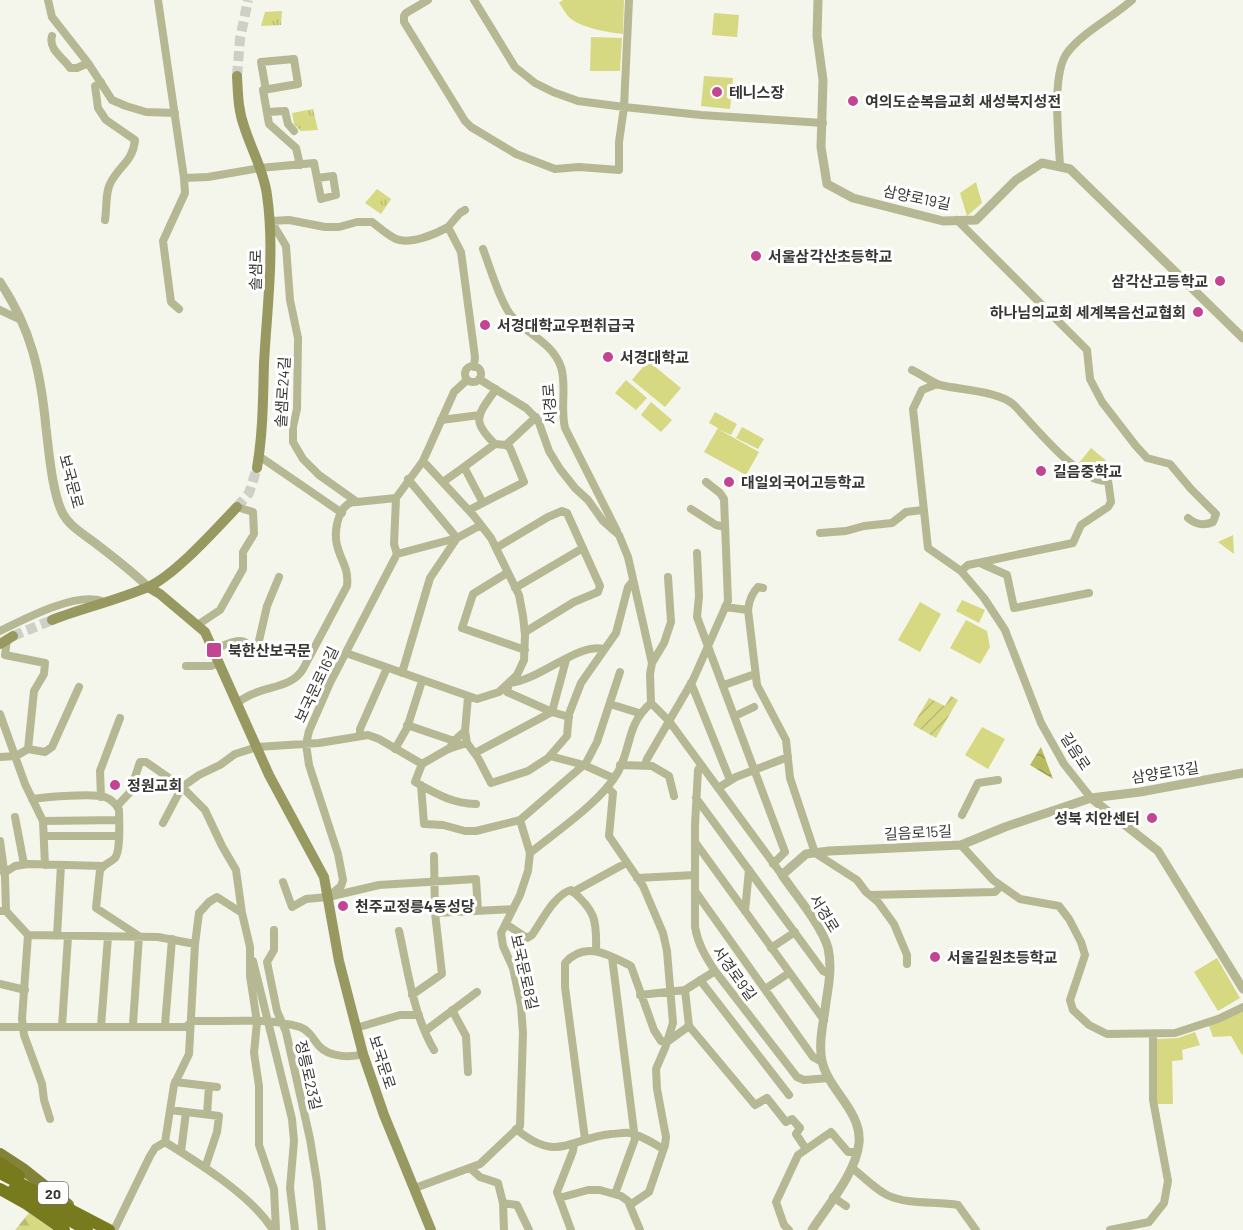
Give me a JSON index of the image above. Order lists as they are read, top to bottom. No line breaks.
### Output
{"streets":{"main road":["솔샘로","보국문로","20"],"street":["삼양로19길","솔샘로24길","서경로","보국문로16길","길음로","삼양로13길","길음로15길","보국문로8길","서경로9길","정릉로23길"]},"crossings":[["솔샘로","솔샘로24길"],["서경로","길음로15길"],["서경로","서경로9길"],["보국문로","보국문로16길"],["길음로","삼양로13길"],["길음로","길음로15길"],["삼양로13길","길음로15길"]],"places":{"other":["테니스장","여의도순복음교회 새성북지성전","서울삼각산초등학교","삼각산고등학교","하나님의교회 세계복음선교협회","서경대학교우편취급국","서경대학교","길음중학교","대일외국어고등학교","정원교회","성북 치안센터","천주교정릉4동성당","서울길원초등학교"],"transit":["북한산보국문"]}}
